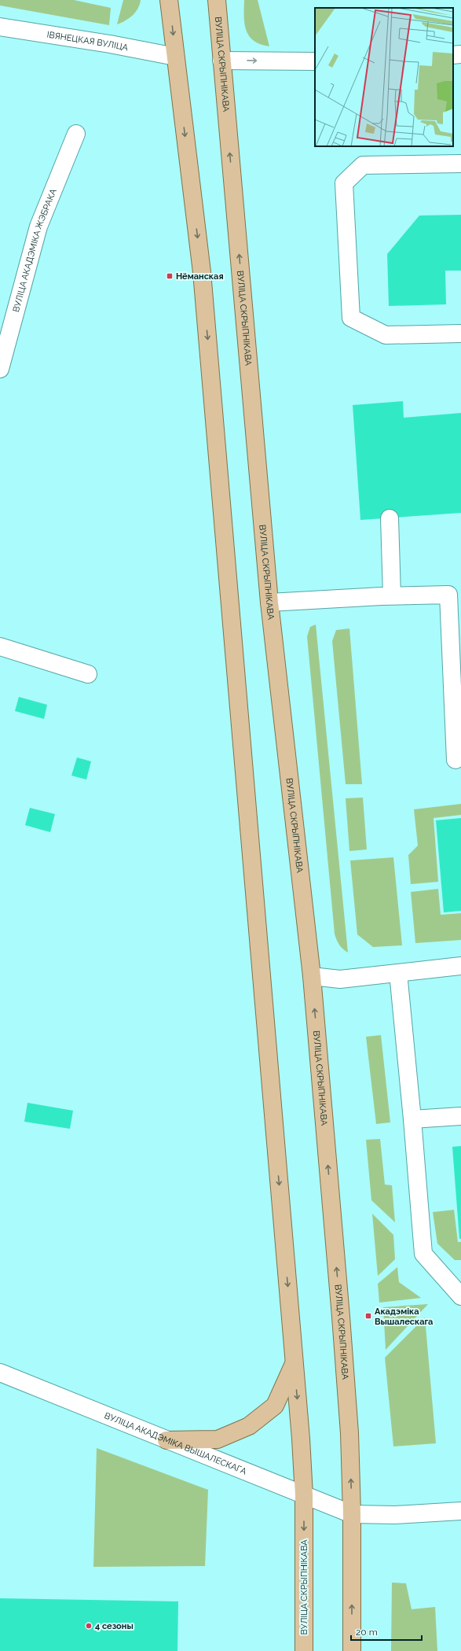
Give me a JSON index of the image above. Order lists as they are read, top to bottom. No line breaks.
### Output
{"streets":{"main road":["ВУЛІЦА СКРЫПНІКАВА"],"street":["ІВЯНЕЦКАЯ ВУЛІЦА","ВУЛІЦА АКАДЭМІКА ЖЭБРАКА","ВУЛІЦА АКАДЭМІКА ВЫШАЛЕСКАГА"]},"crossings":[["ІВЯНЕЦКАЯ ВУЛІЦА","ВУЛІЦА СКРЫПНІКАВА"],["ВУЛІЦА СКРЫПНІКАВА","ВУЛІЦА АКАДЭМІКА ВЫШАЛЕСКАГА"]],"places":{"transit":["Нёманская","Акадэміка Вышалескага"],"other":["4 сезоны"]},"scale_bar":"20 m"}
